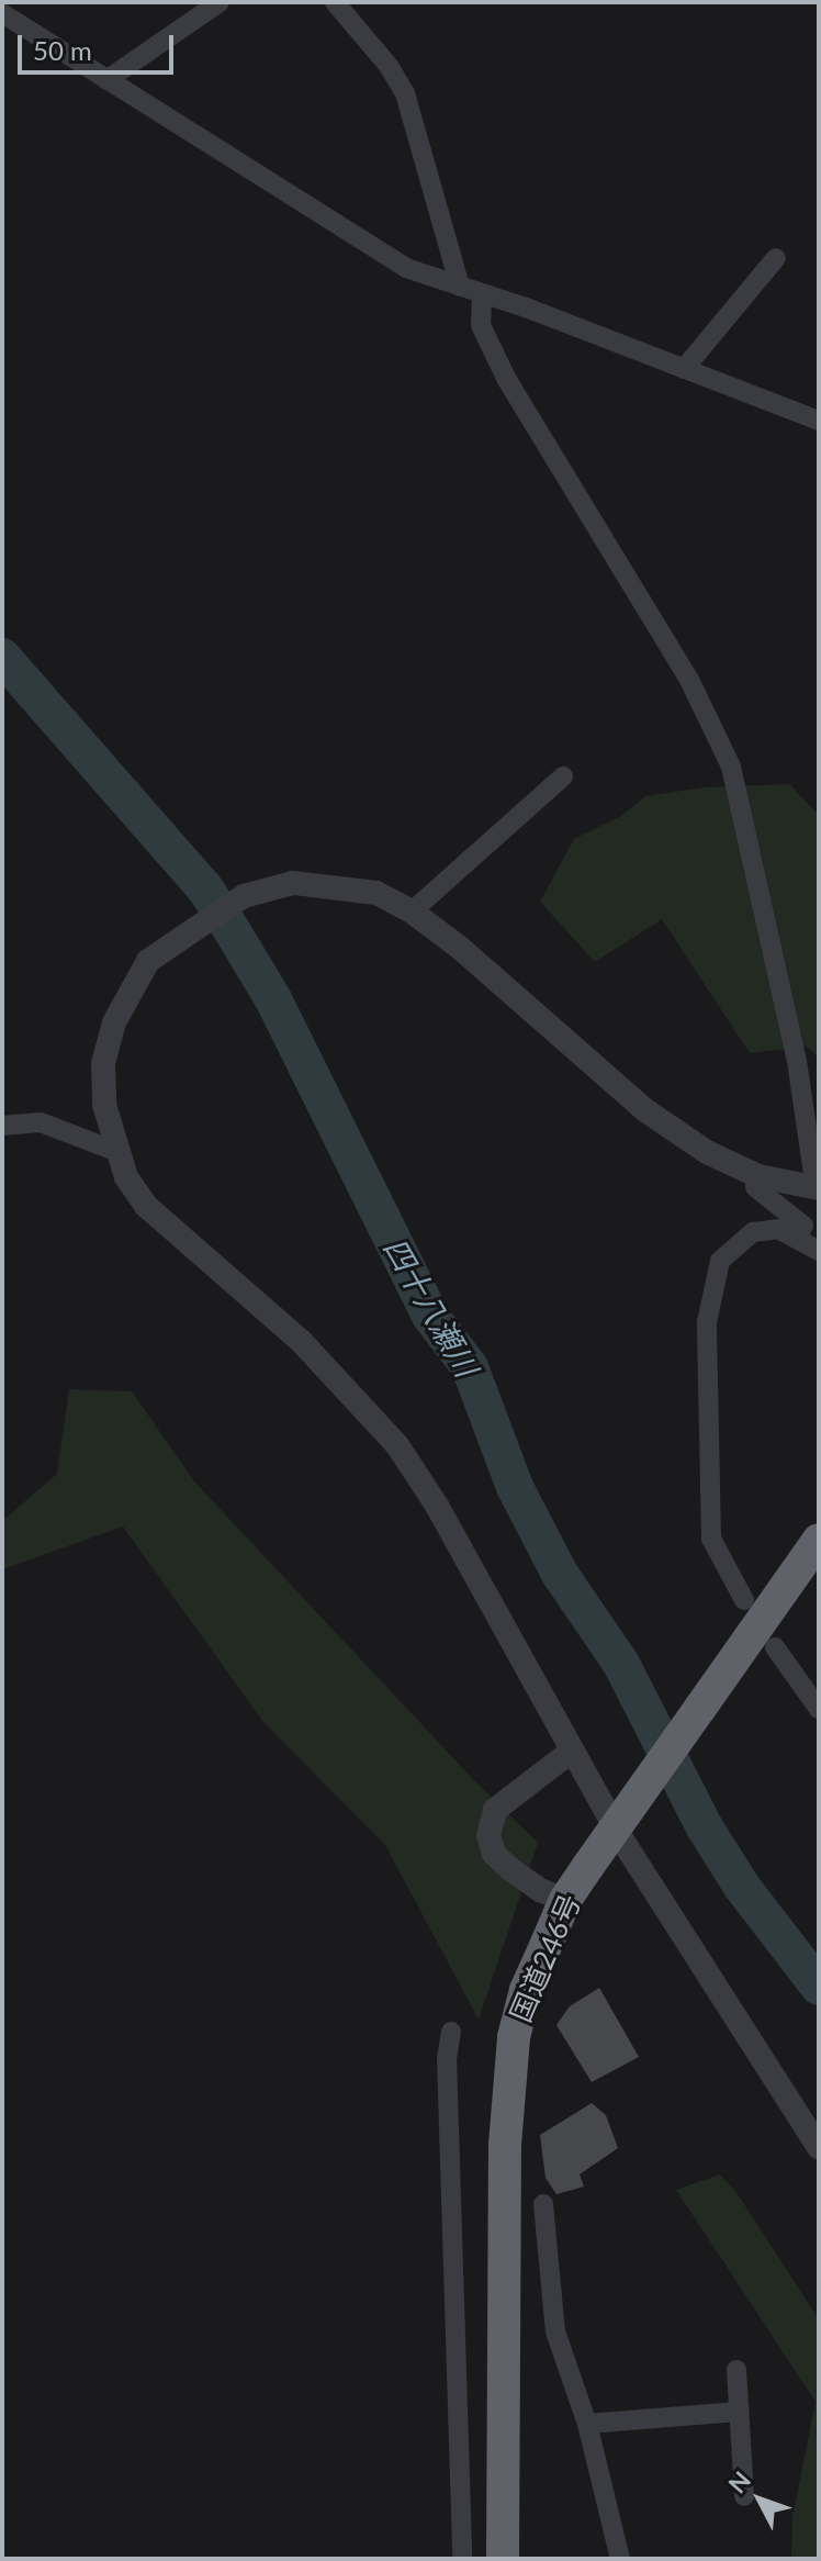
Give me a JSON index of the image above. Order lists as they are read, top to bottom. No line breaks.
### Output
{"streets":{"highway":["国道246号"]},"water":["四十八瀬川"],"scale_bar":"50 m","north":"top left"}
